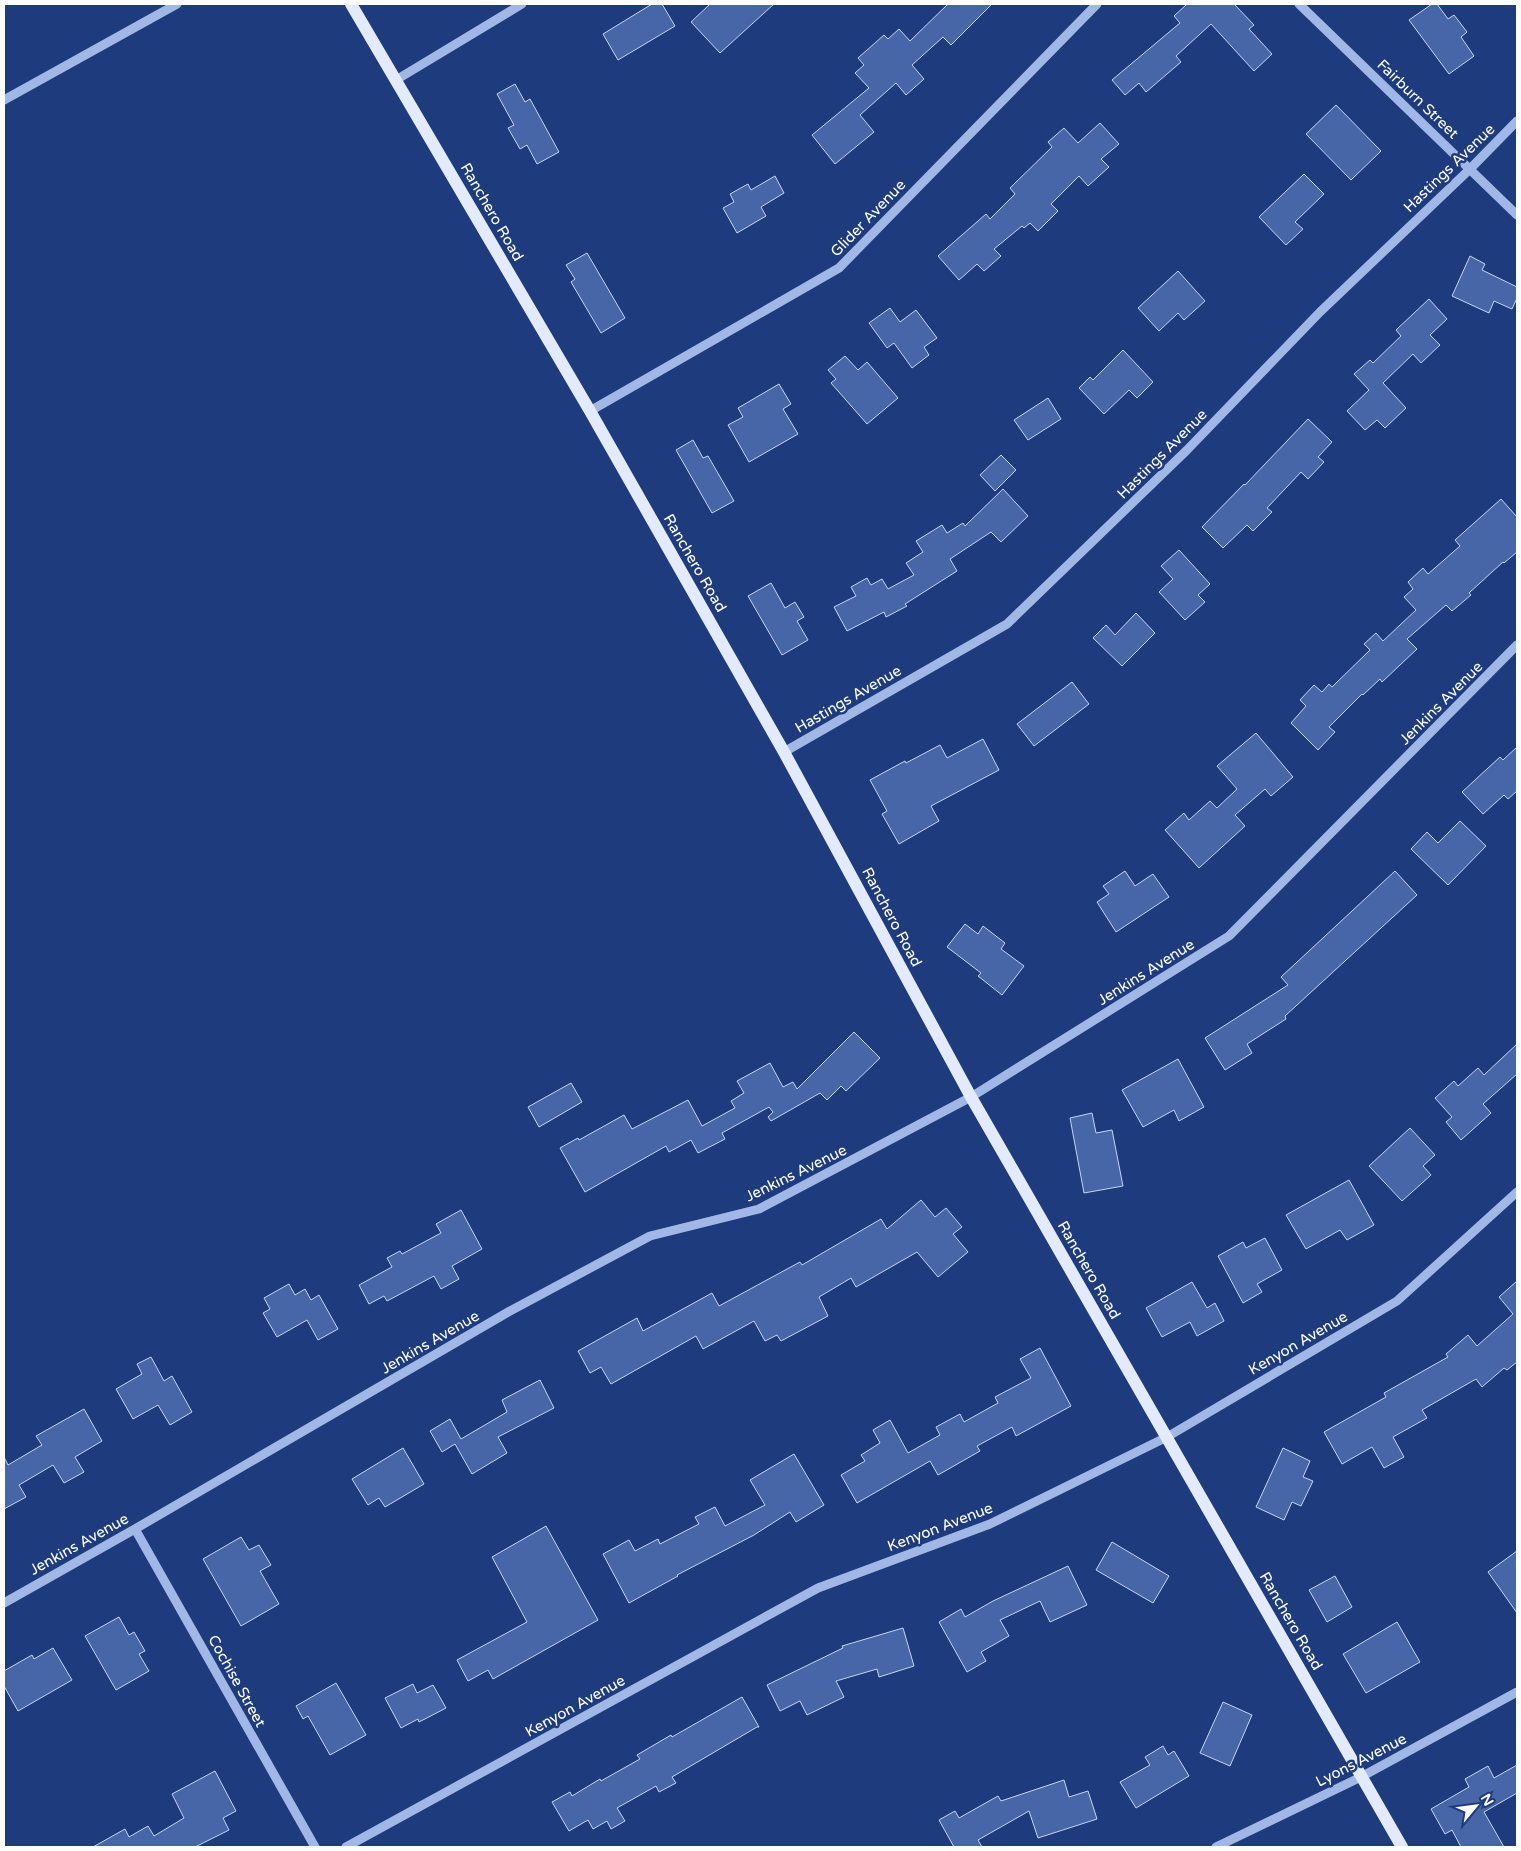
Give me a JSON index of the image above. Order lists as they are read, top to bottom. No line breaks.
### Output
{"streets":{"main road":["Ranchero Road"],"street":["Fairburn Street","Hastings Avenue","Glider Avenue","Jenkins Avenue","Kenyon Avenue","Cochise Street","Lyons Avenue"]},"crossings":[["Fairburn Street","Hastings Avenue"],["Hastings Avenue","Ranchero Road"],["Ranchero Road","Glider Avenue"],["Ranchero Road","Jenkins Avenue"],["Ranchero Road","Kenyon Avenue"],["Ranchero Road","Lyons Avenue"],["Jenkins Avenue","Cochise Street"]],"north":"top right"}
